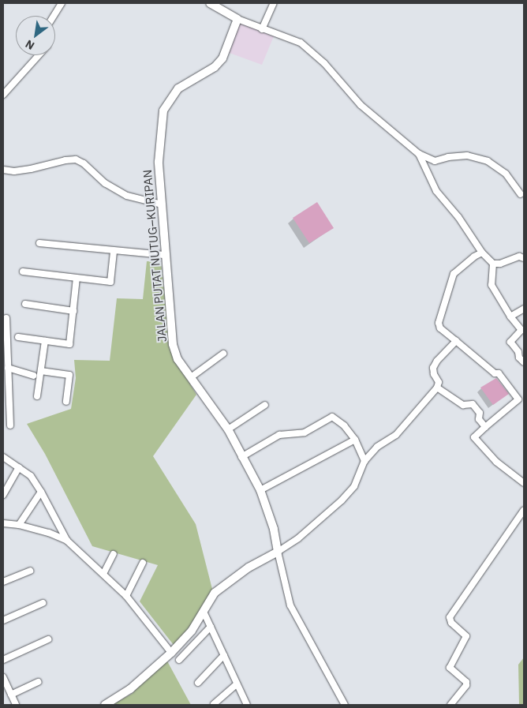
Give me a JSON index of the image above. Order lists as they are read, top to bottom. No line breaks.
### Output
{"streets":{"street":["JALAN PUTAT NUTUG–KURIPAN"]},"north":"bottom left"}
